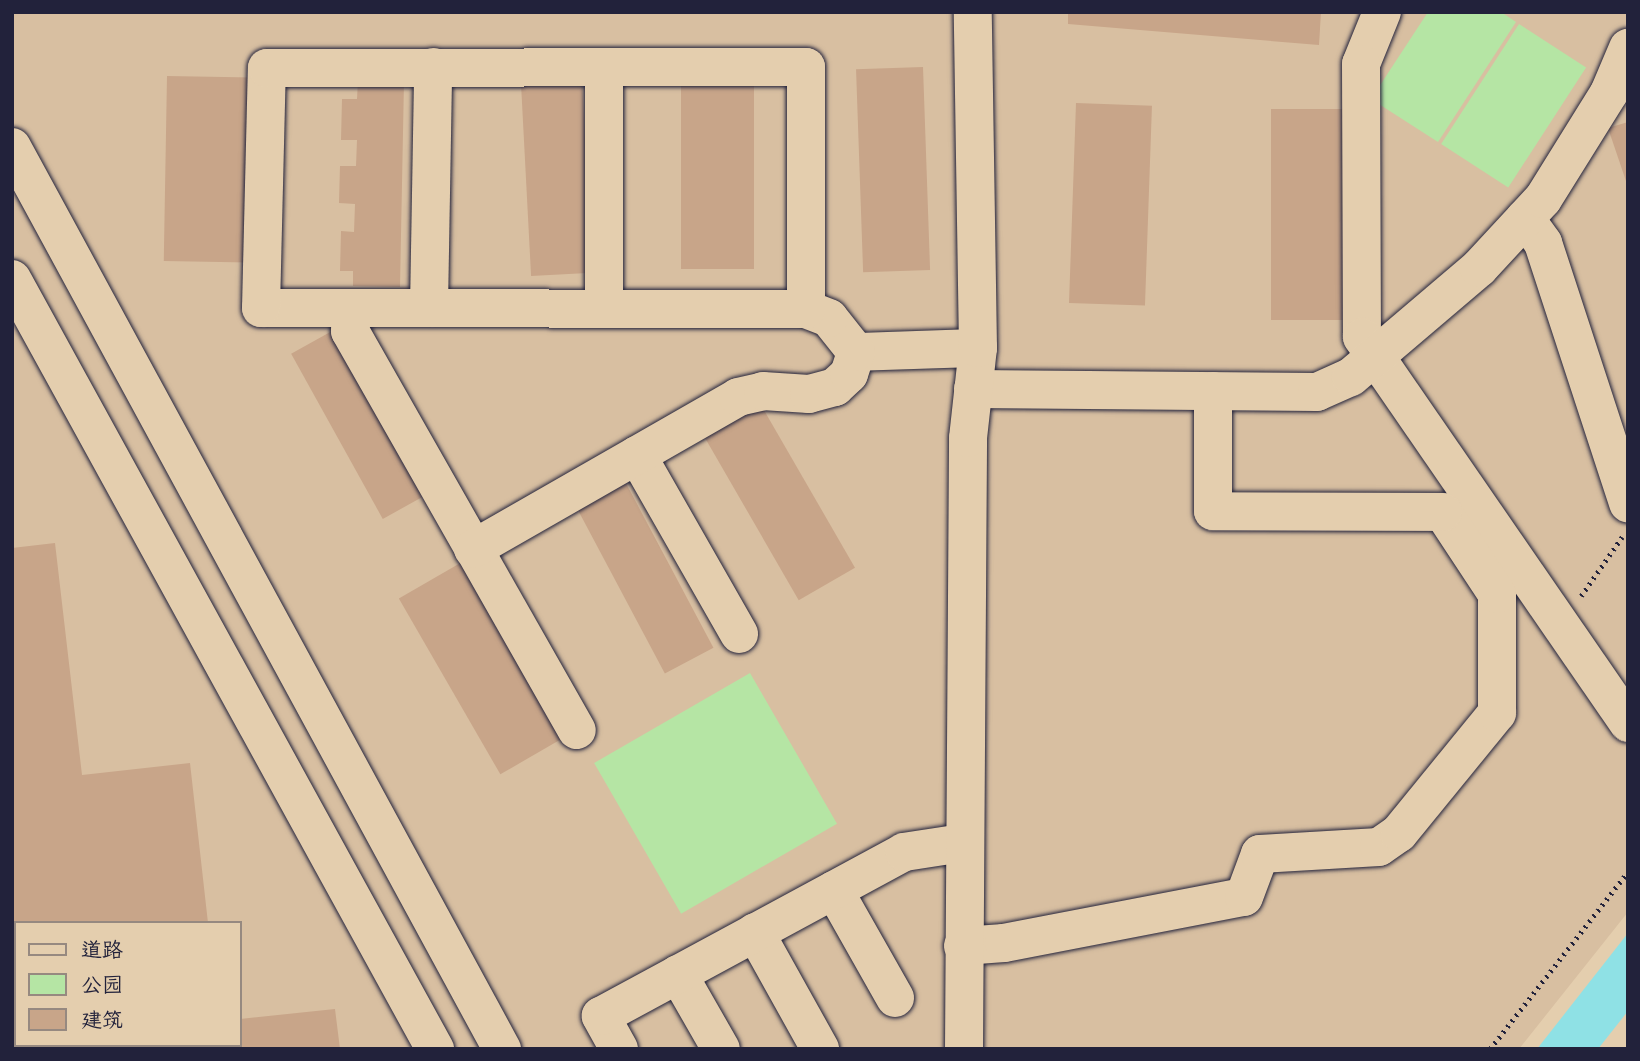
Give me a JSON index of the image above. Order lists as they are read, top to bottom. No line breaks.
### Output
{"legend":["道路","公园","建筑"]}
